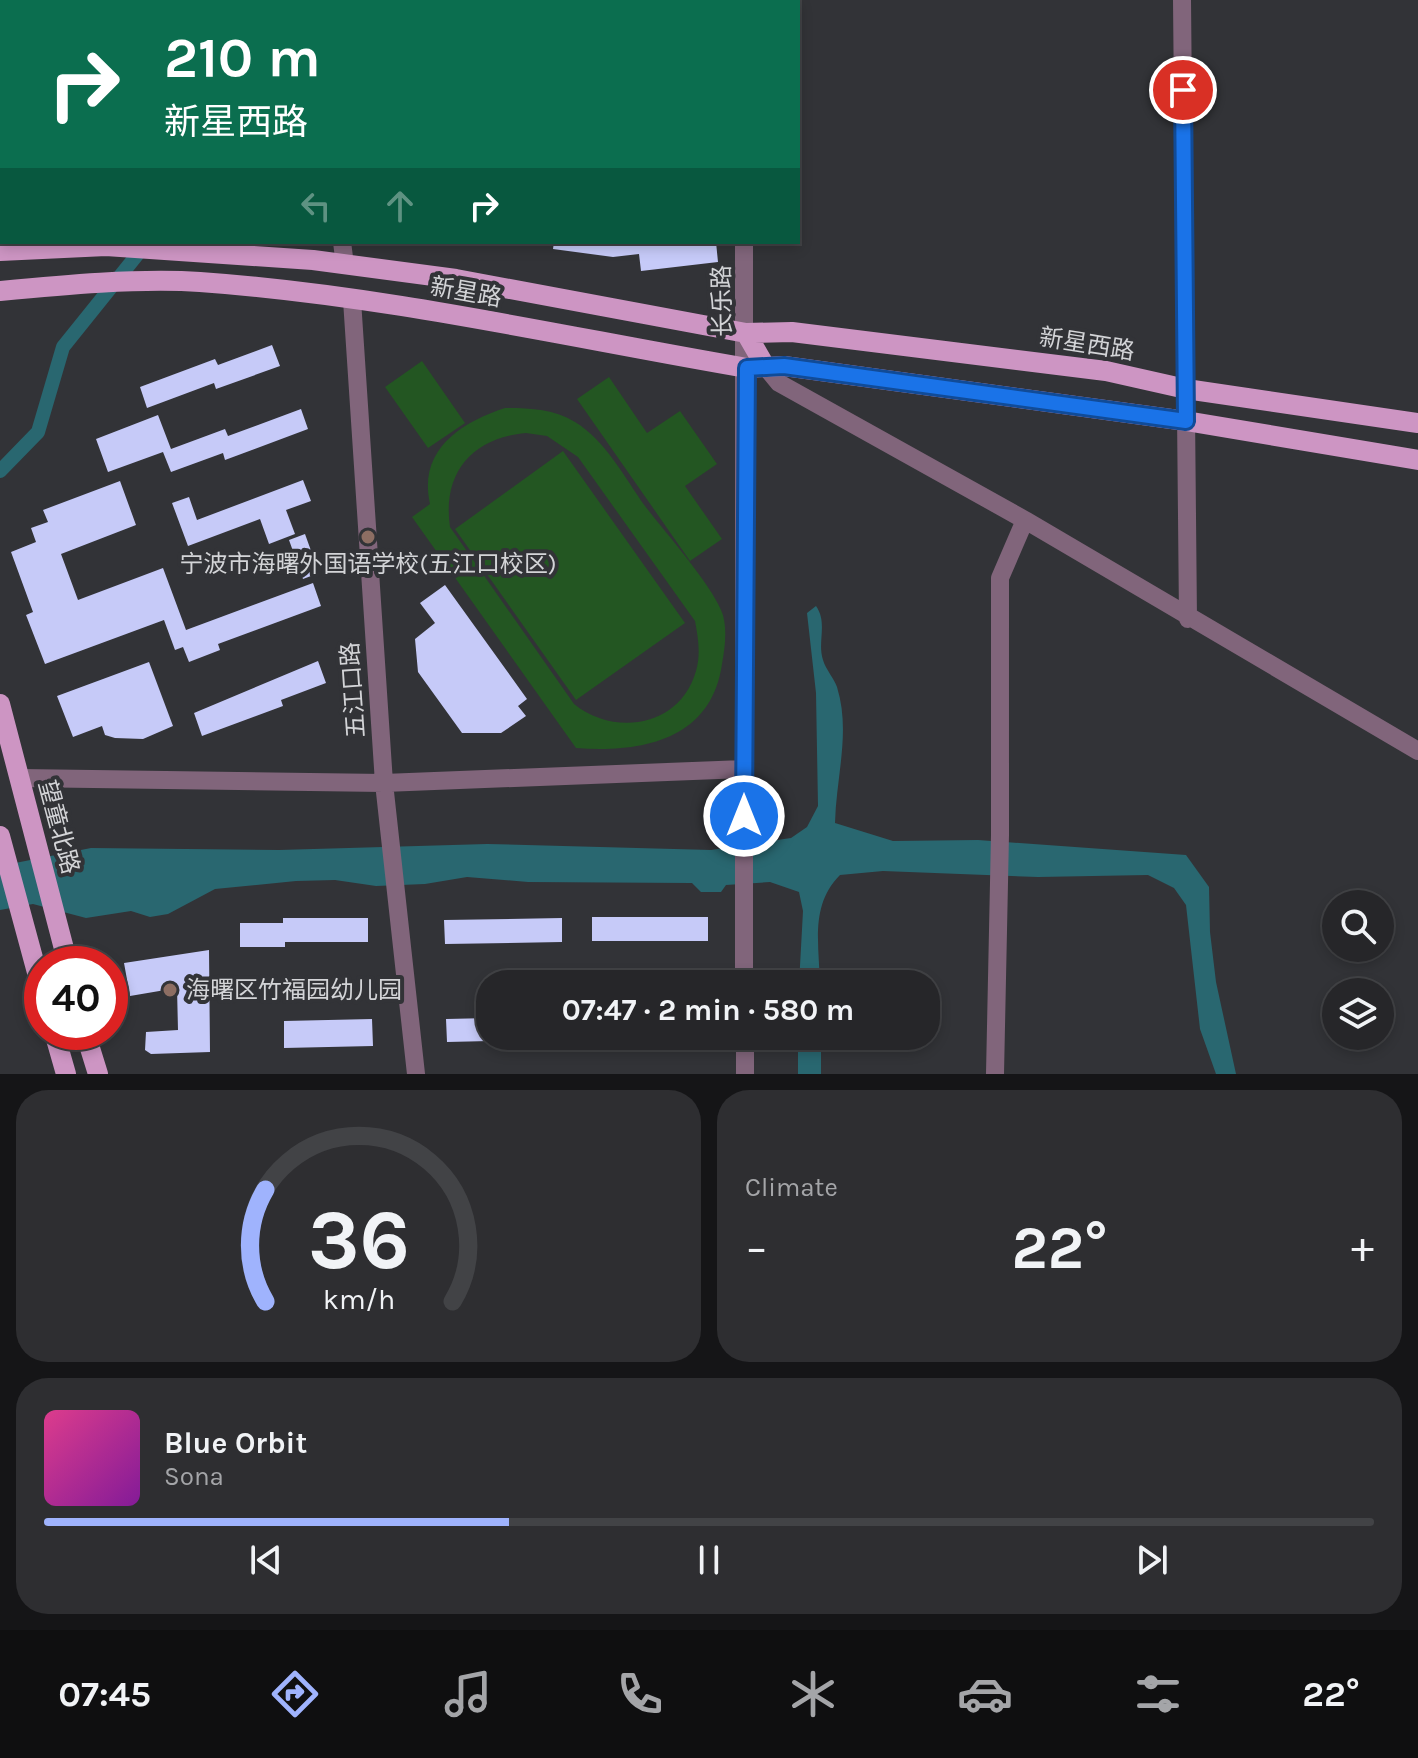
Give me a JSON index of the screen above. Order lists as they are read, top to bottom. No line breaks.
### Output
{"streets":{"main road":["新星路","新星西路","望童北路"],"street":["长乐路","五江口路"]},"crossings":[["新星路","长乐路"],["新星路","五江口路"],["长乐路","新星西路"]],"places":["宁波市海曙外国语学校(五江口校区)","海曙区竹福园幼儿园"],"page":{"turn":["210 m","新星西路"],"limit":"40","trip":"07:47 · 2 min · 580 m","tile":"Climate","heat":["−","22°","+"],"song":["Blue Orbit","Sona"],"tabs":["07:45","22°"],"gauge":["36","km/h"]}}
